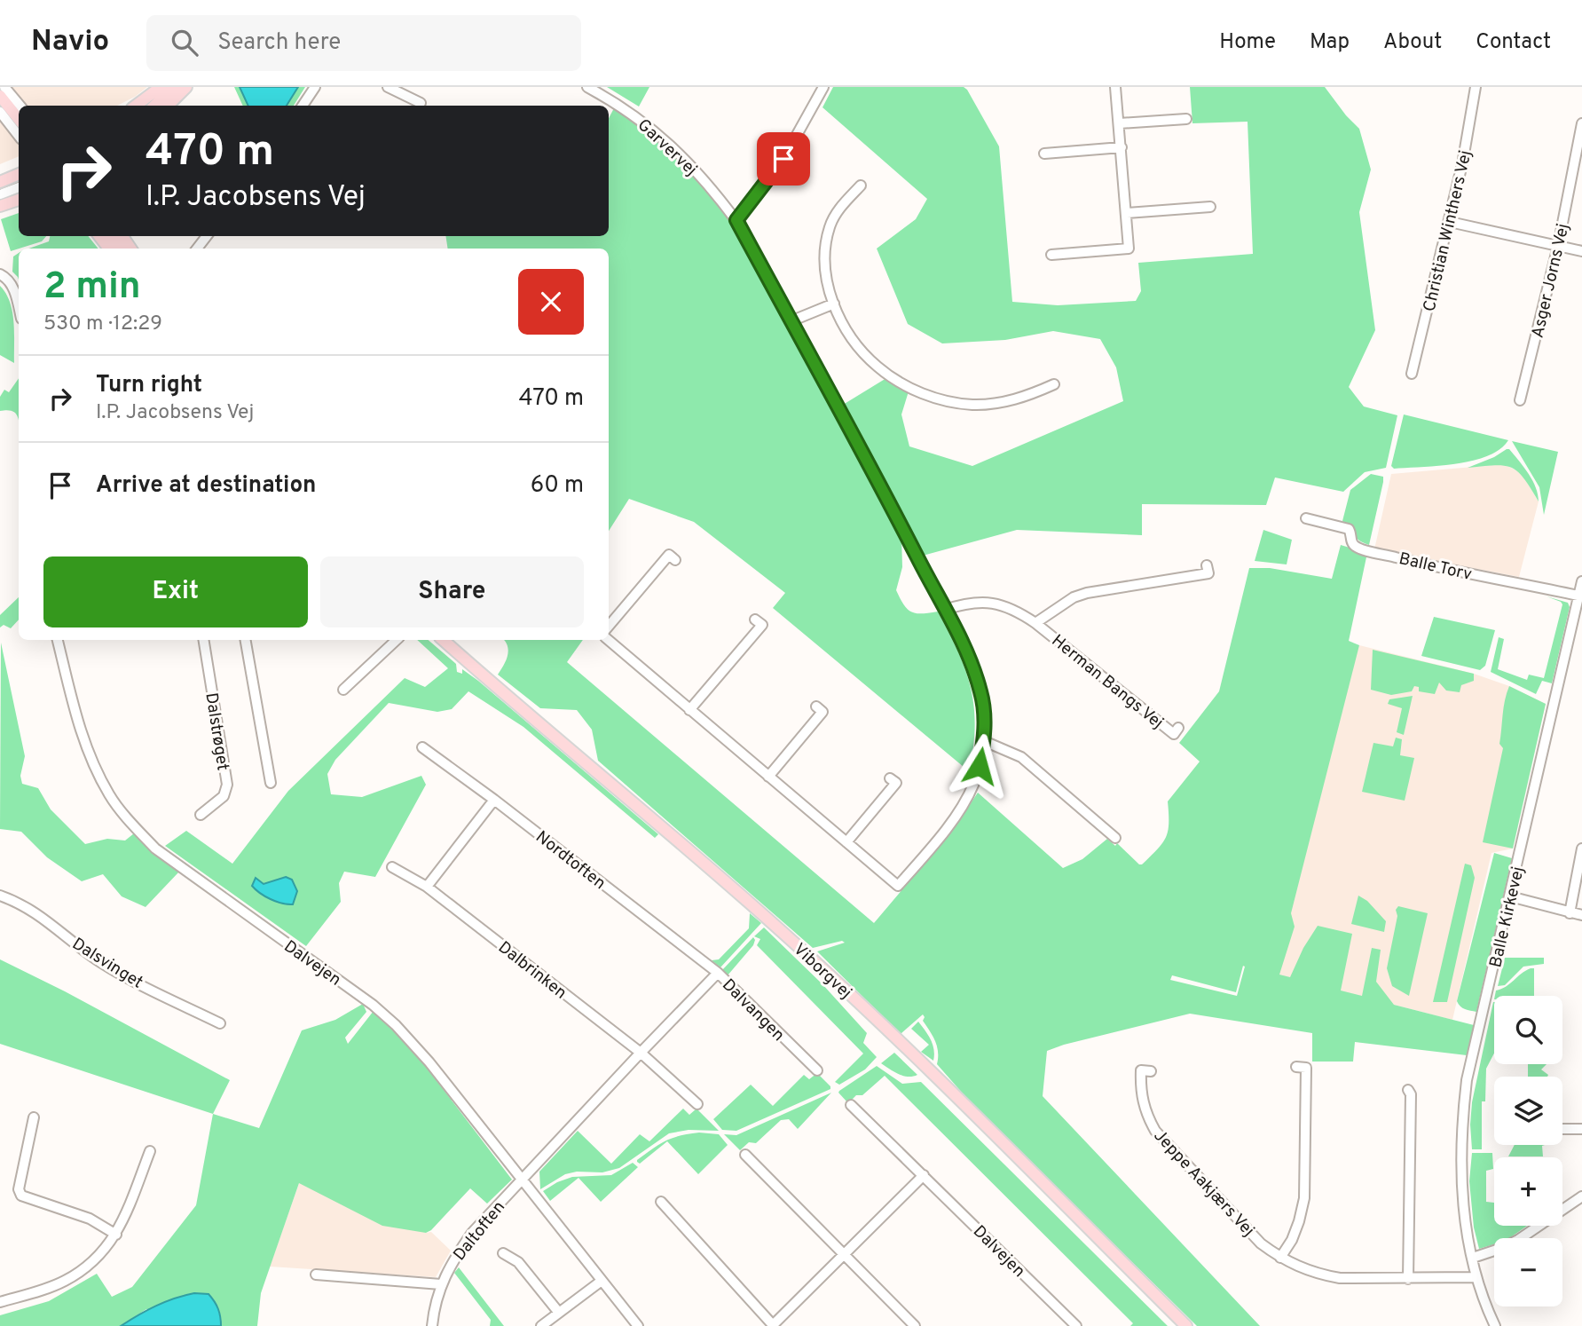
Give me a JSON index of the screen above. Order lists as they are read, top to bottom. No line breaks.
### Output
{"streets":{"main road":["Viborgvej"],"street":["Garvervej","Christian Winthers Vej","Asger Jorns Vej","Balle Torv","Herman Bangs Vej","Dalstrøget","Nordtoften","Balle Kirkevej","Dalsvinget","Dalvejen","Dalbrinken","Dalvangen","Jeppe Aakjærs Vej","Daltoften"]},"crossings":[["Balle Torv","Balle Kirkevej"],["Nordtoften","Dalvangen"],["Balle Kirkevej","Jeppe Aakjærs Vej"],["Dalvejen","Dalvangen"],["Dalvejen","Daltoften"],["Dalbrinken","Dalvangen"],["Dalvangen","Daltoften"]],"page":{"header":"Navio","search":"Search here","nav":["Home","Map","About","Contact"],"turn":["470 m","I.P. Jacobsens Vej"],"heading":["2 min","530 m · 12:29"],"list":[{"name":"Turn right","note":"I.P. Jacobsens Vej","value":"470 m"},{"name":"Arrive at destination","value":"60 m"}],"buttons":["Exit","Share"],"map_buttons":["+","−"]}}
